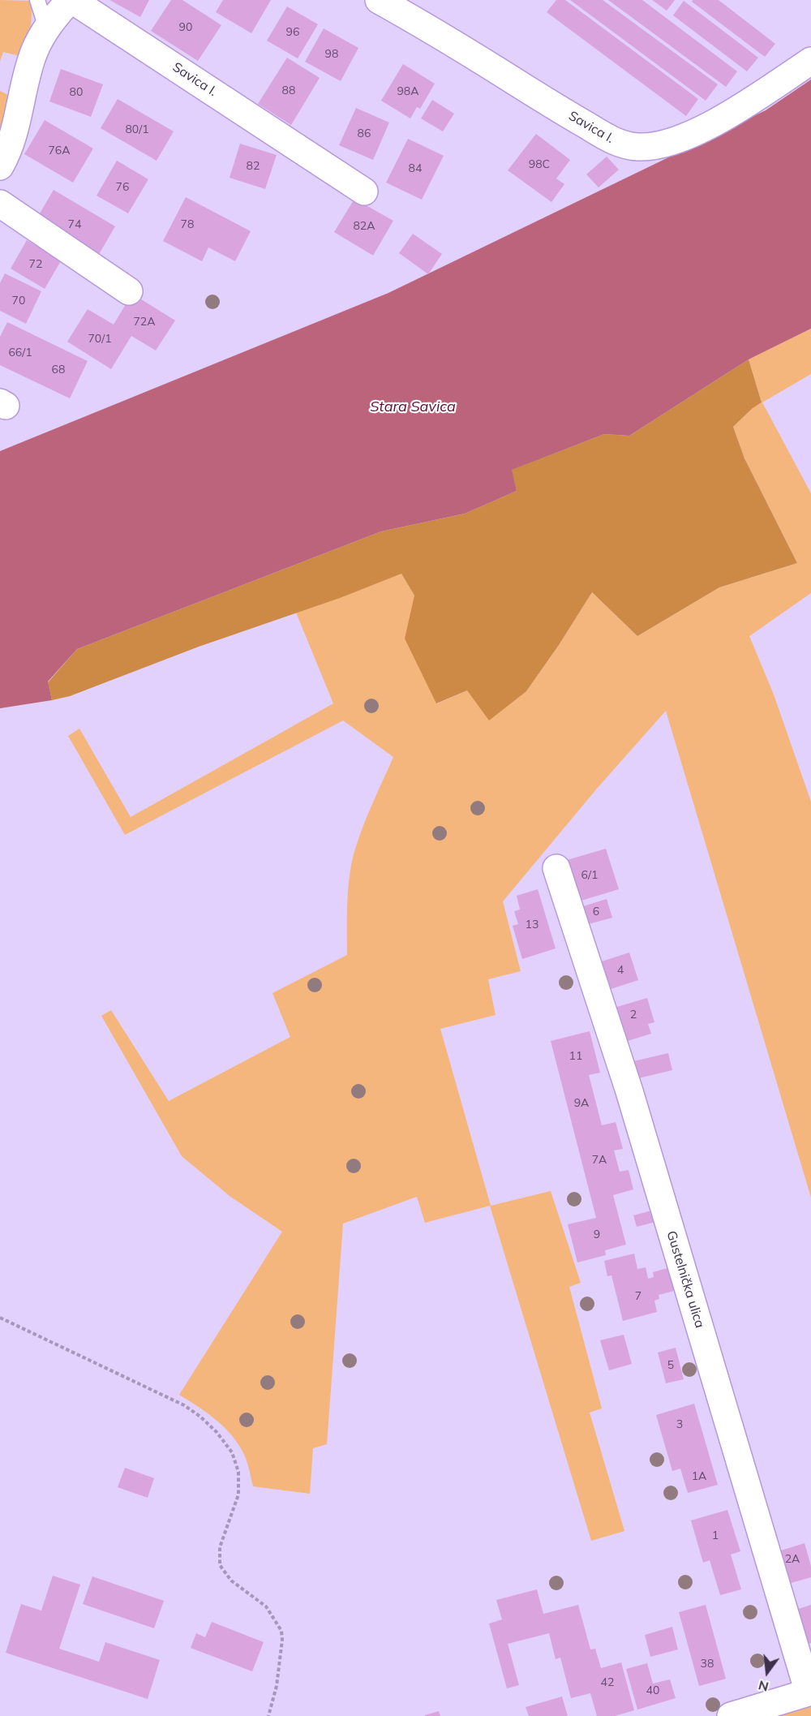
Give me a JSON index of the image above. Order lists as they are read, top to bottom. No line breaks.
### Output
{"streets":{"street":["Savica I.","Gustelnička ulica"]},"water":["Stara Savica"],"house_numbers":["90","96","98","88","98A","80","80/1","86","76A","98C","82","84","76","74","78","82A","72","70","72A","70/1","66/1","68","6/1","6","13","4","2","11","9A","7A","9","7","5","3","1A","1","2A","38","42","40"],"north":"bottom"}
